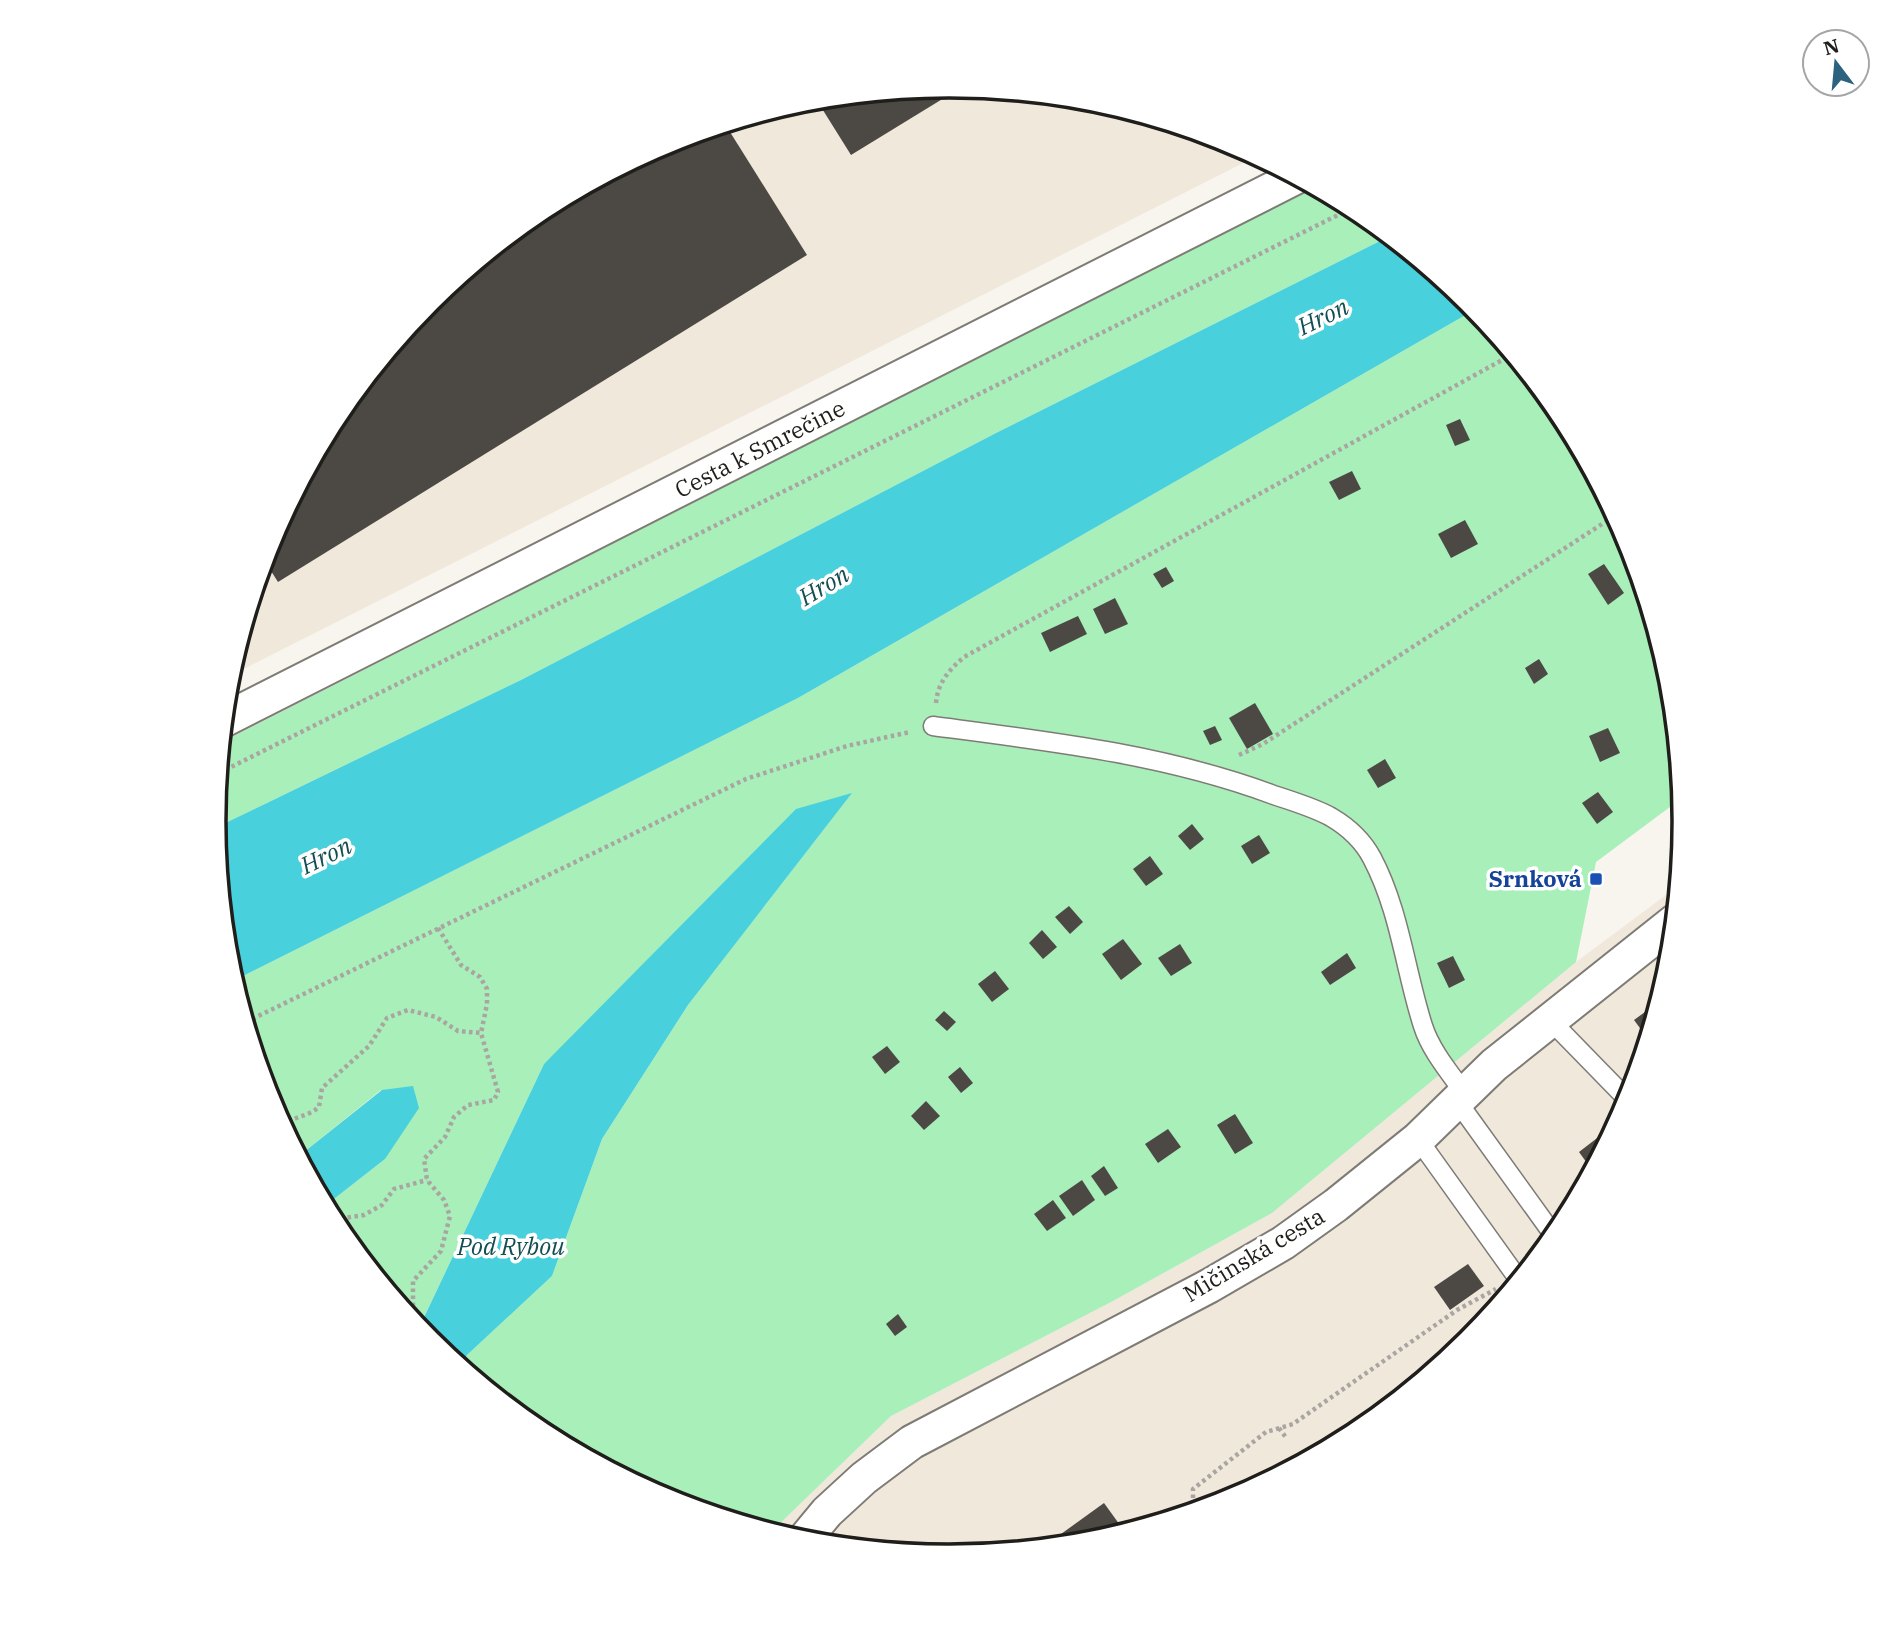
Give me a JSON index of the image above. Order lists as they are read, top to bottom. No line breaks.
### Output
{"streets":{"street":["Cesta k Smrečine","Mičinská cesta"]},"water":["Hron","Pod Rybou"],"places":{"transit":["Srnková"]},"north":"top"}
